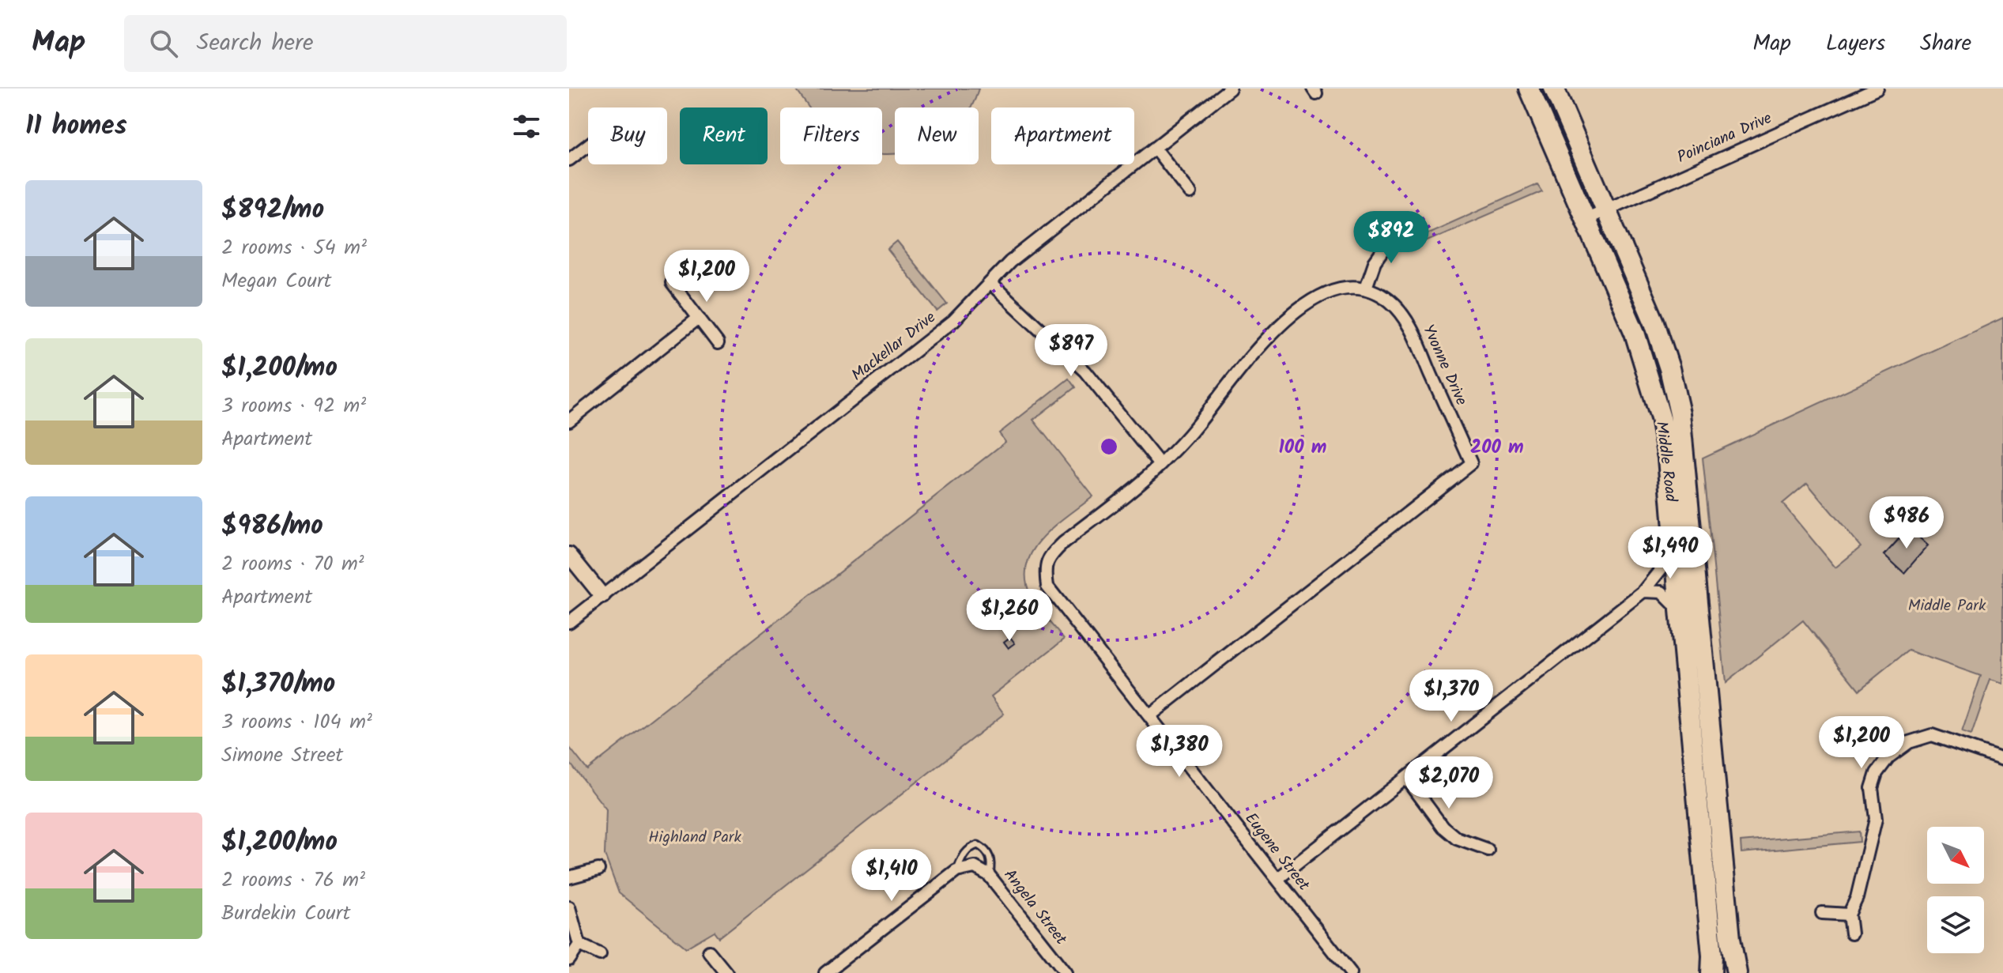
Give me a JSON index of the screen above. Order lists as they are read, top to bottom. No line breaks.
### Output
{"streets":{"main road":["Middle Road"],"street":["Poinciana Drive","Mackellar Drive","Yvonne Drive","Eugene Street","Angela Street"]},"crossings":[["Poinciana Drive","Middle Road"],["Yvonne Drive","Eugene Street"]],"parks":["Middle Park","Highland Park"],"north":"bottom right","page":{"header":"Map","search":"Search here","nav":["Map","Layers","Share"],"heading":"11 homes","chip":["Buy","Rent","Filters","New","Apartment"],"list":[{"name":"$892/mo","note":"2 rooms · 54 m² · Megan Court"},{"name":"$1,200/mo","note":"3 rooms · 92 m² · Apartment"},{"name":"$986/mo","note":"2 rooms · 70 m² · Apartment"},{"name":"$1,370/mo","note":"3 rooms · 104 m² · Simone Street"},{"name":"$1,200/mo","note":"2 rooms · 76 m² · Burdekin Court"}],"price":["$892","$1,200","$897","$986","$1,490","$1,260","$1,370","$1,200","$1,380","$2,070","$1,410"]},"rings":["100 m","200 m"]}
